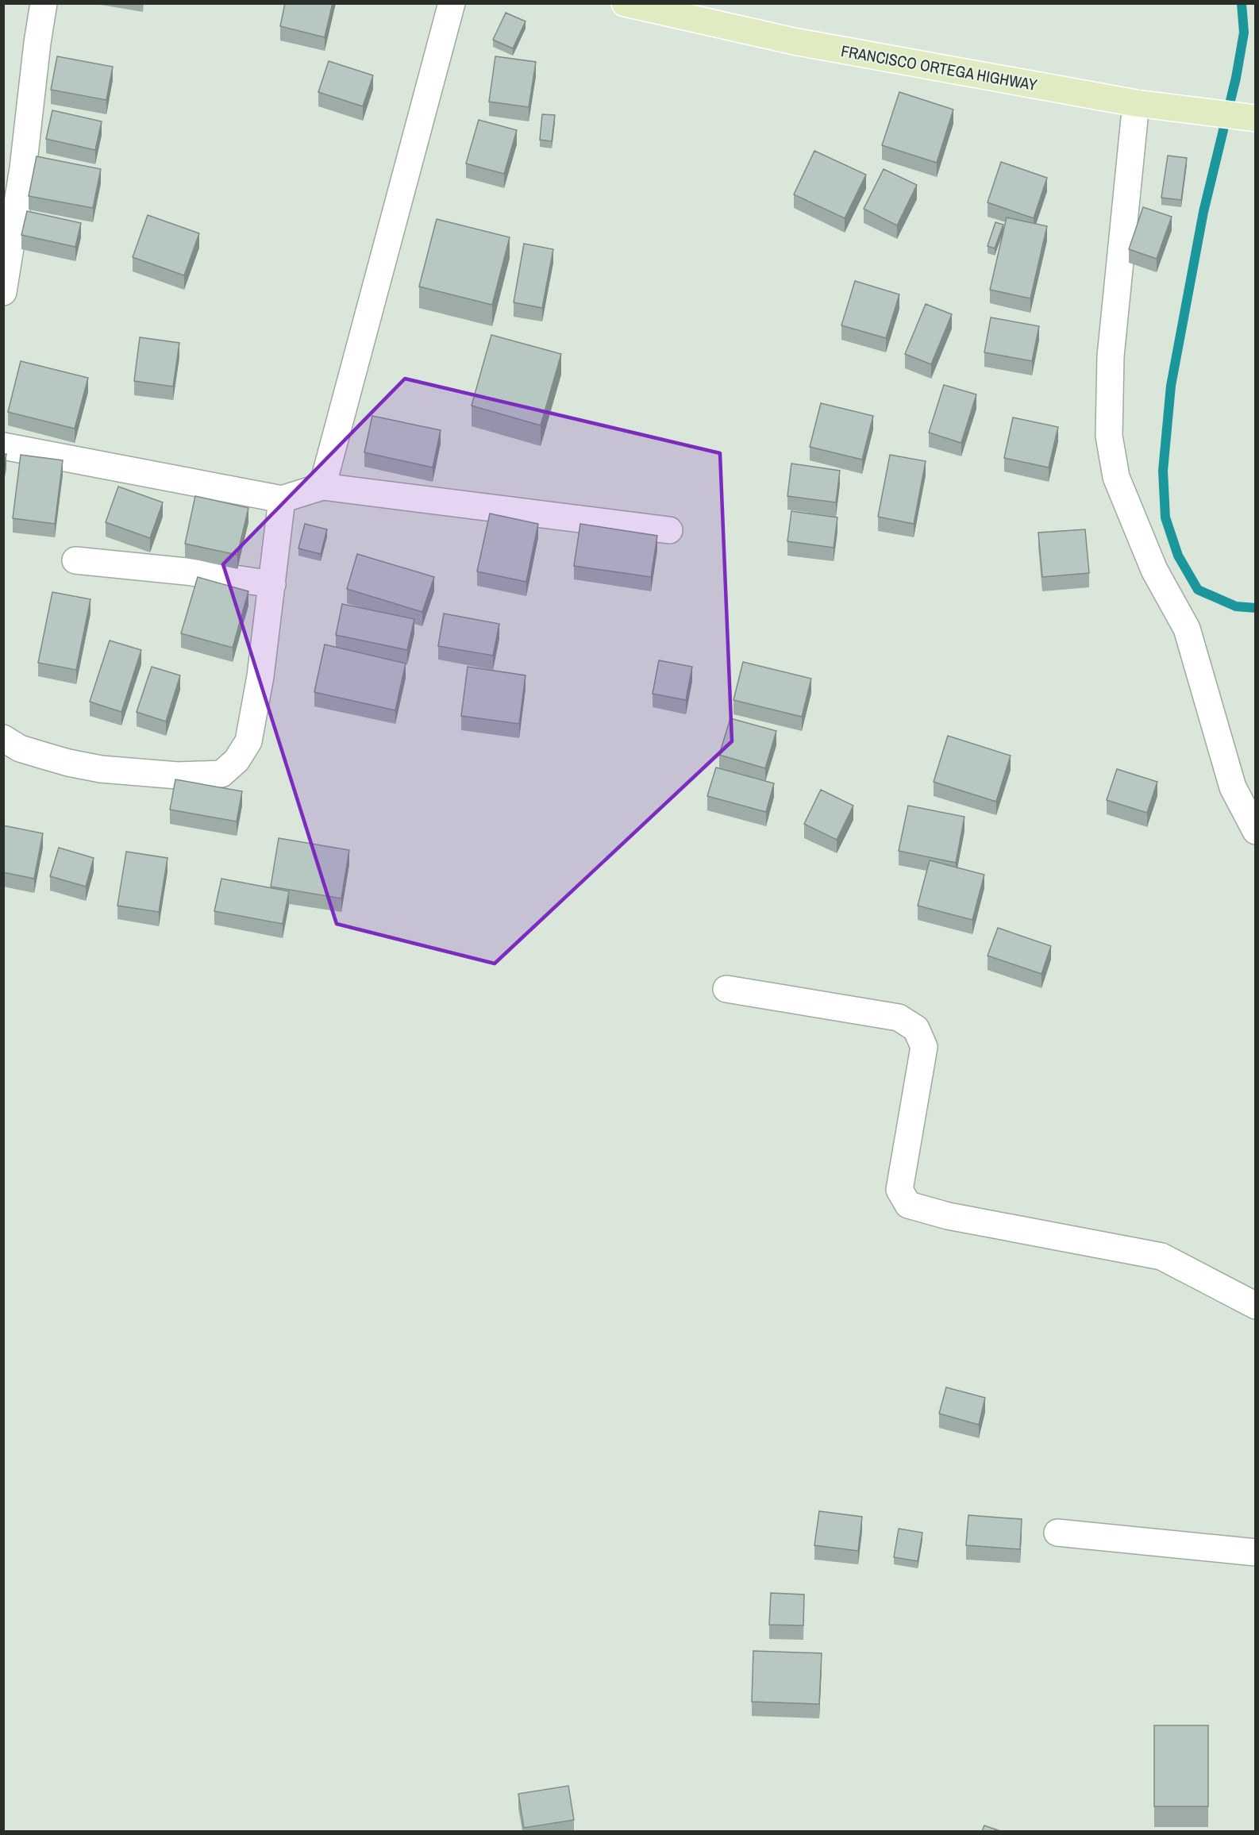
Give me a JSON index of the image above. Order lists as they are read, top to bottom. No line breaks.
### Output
{"streets":{"main road":["FRANCISCO ORTEGA HIGHWAY"]}}
